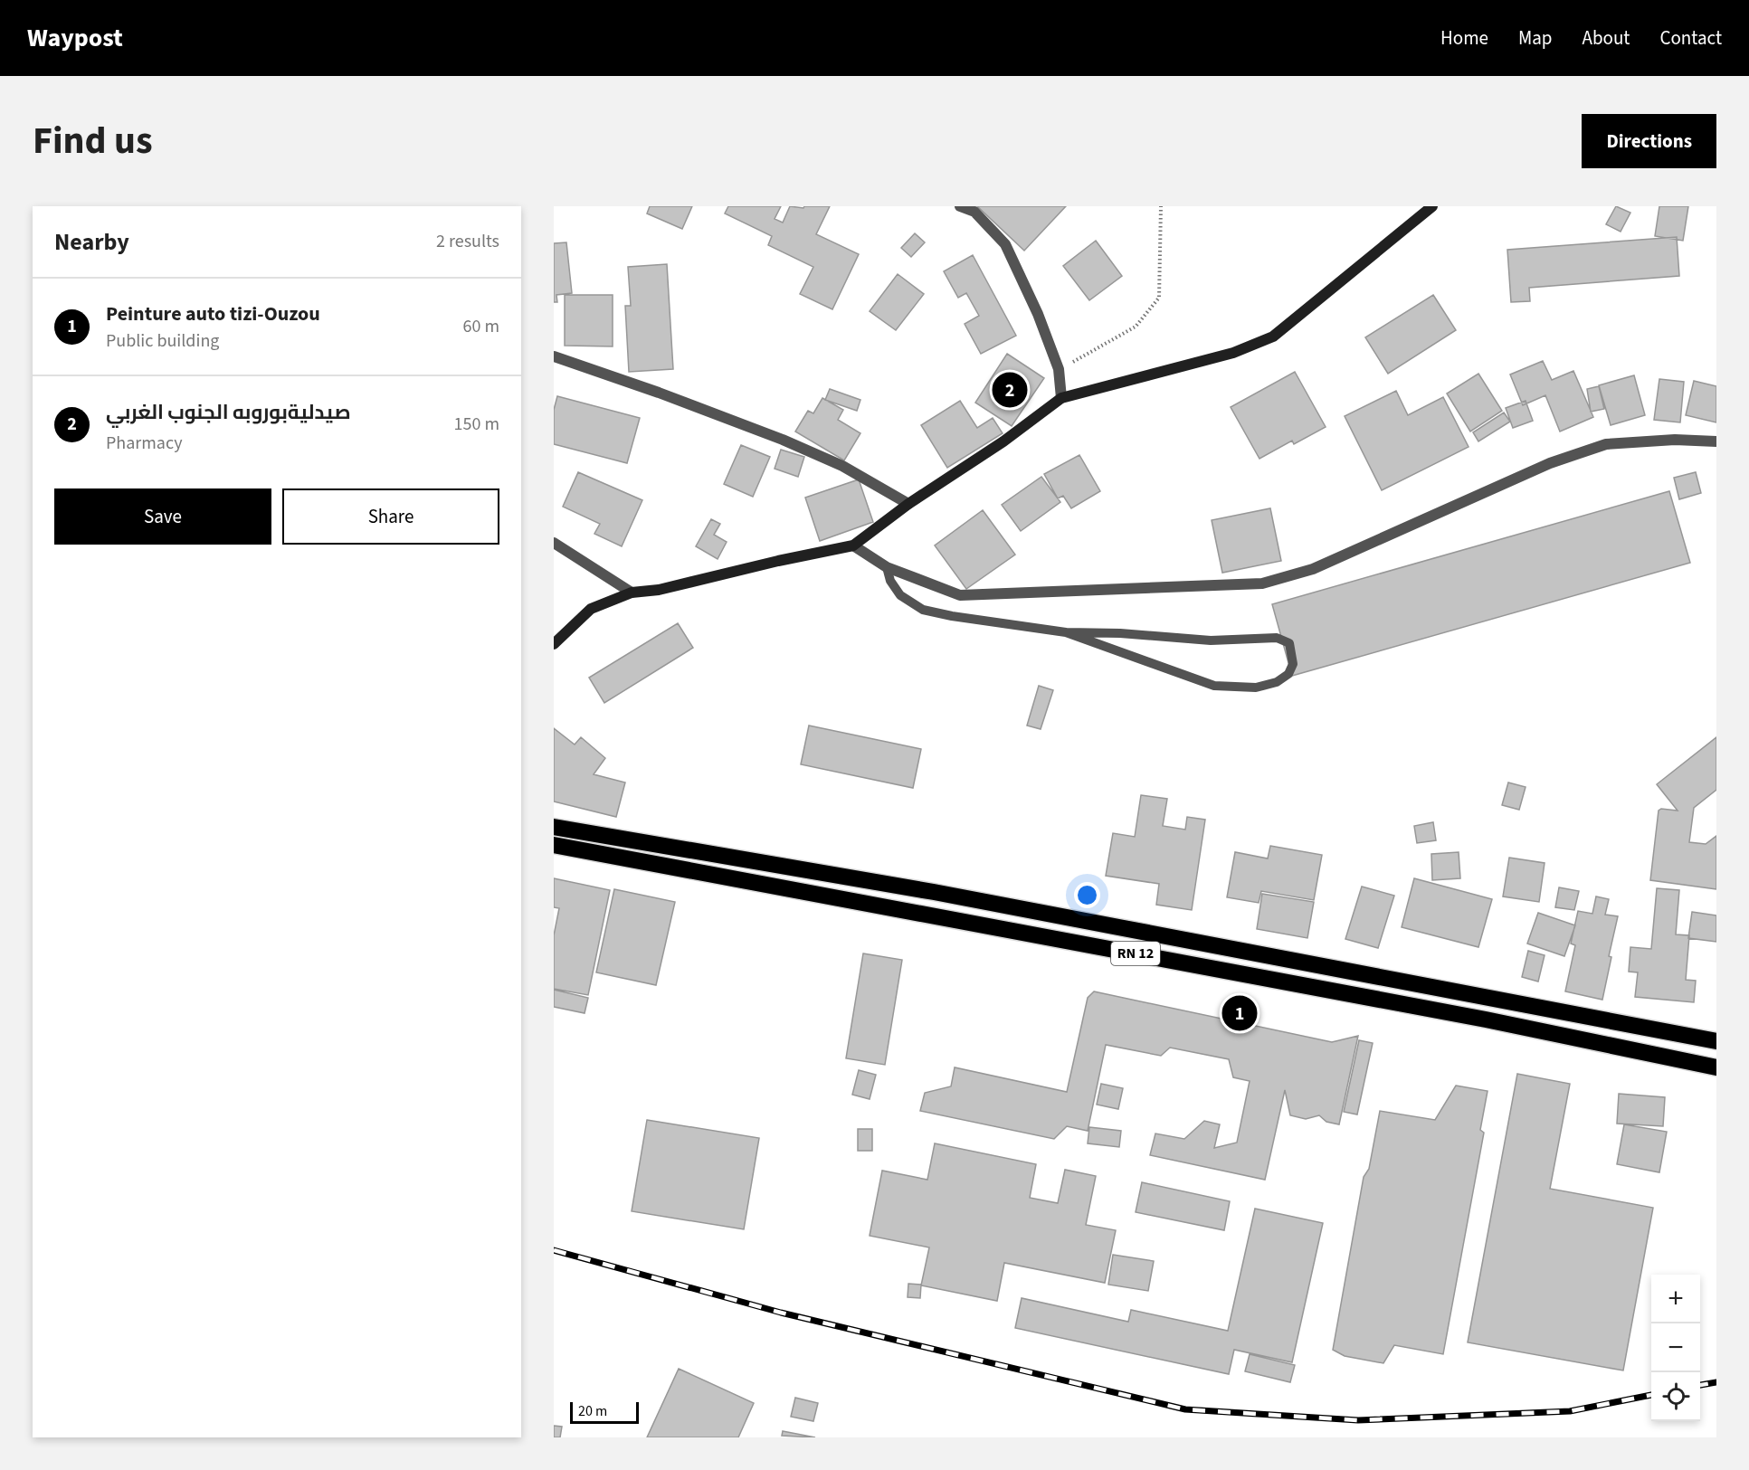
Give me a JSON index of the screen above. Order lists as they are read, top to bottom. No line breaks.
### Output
{"streets":{"highway":["RN 12"]},"scale_bar":"20 m","page":{"header":"Waypost","nav":["Home","Map","About","Contact"],"title":"Find us","buttons":["Directions",["Save","Share"]],"heading":["Nearby","2 results"],"list":[{"mark":"1","name":"Peinture auto tizi-Ouzou","note":"Public building","value":"60 m"},{"mark":"2","name":"صيدليةبوروبه الجنوب الغربي","note":"Pharmacy","value":"150 m"}],"pins":["2","1"],"map_buttons":["+","−"],"scale":"20 m"}}
